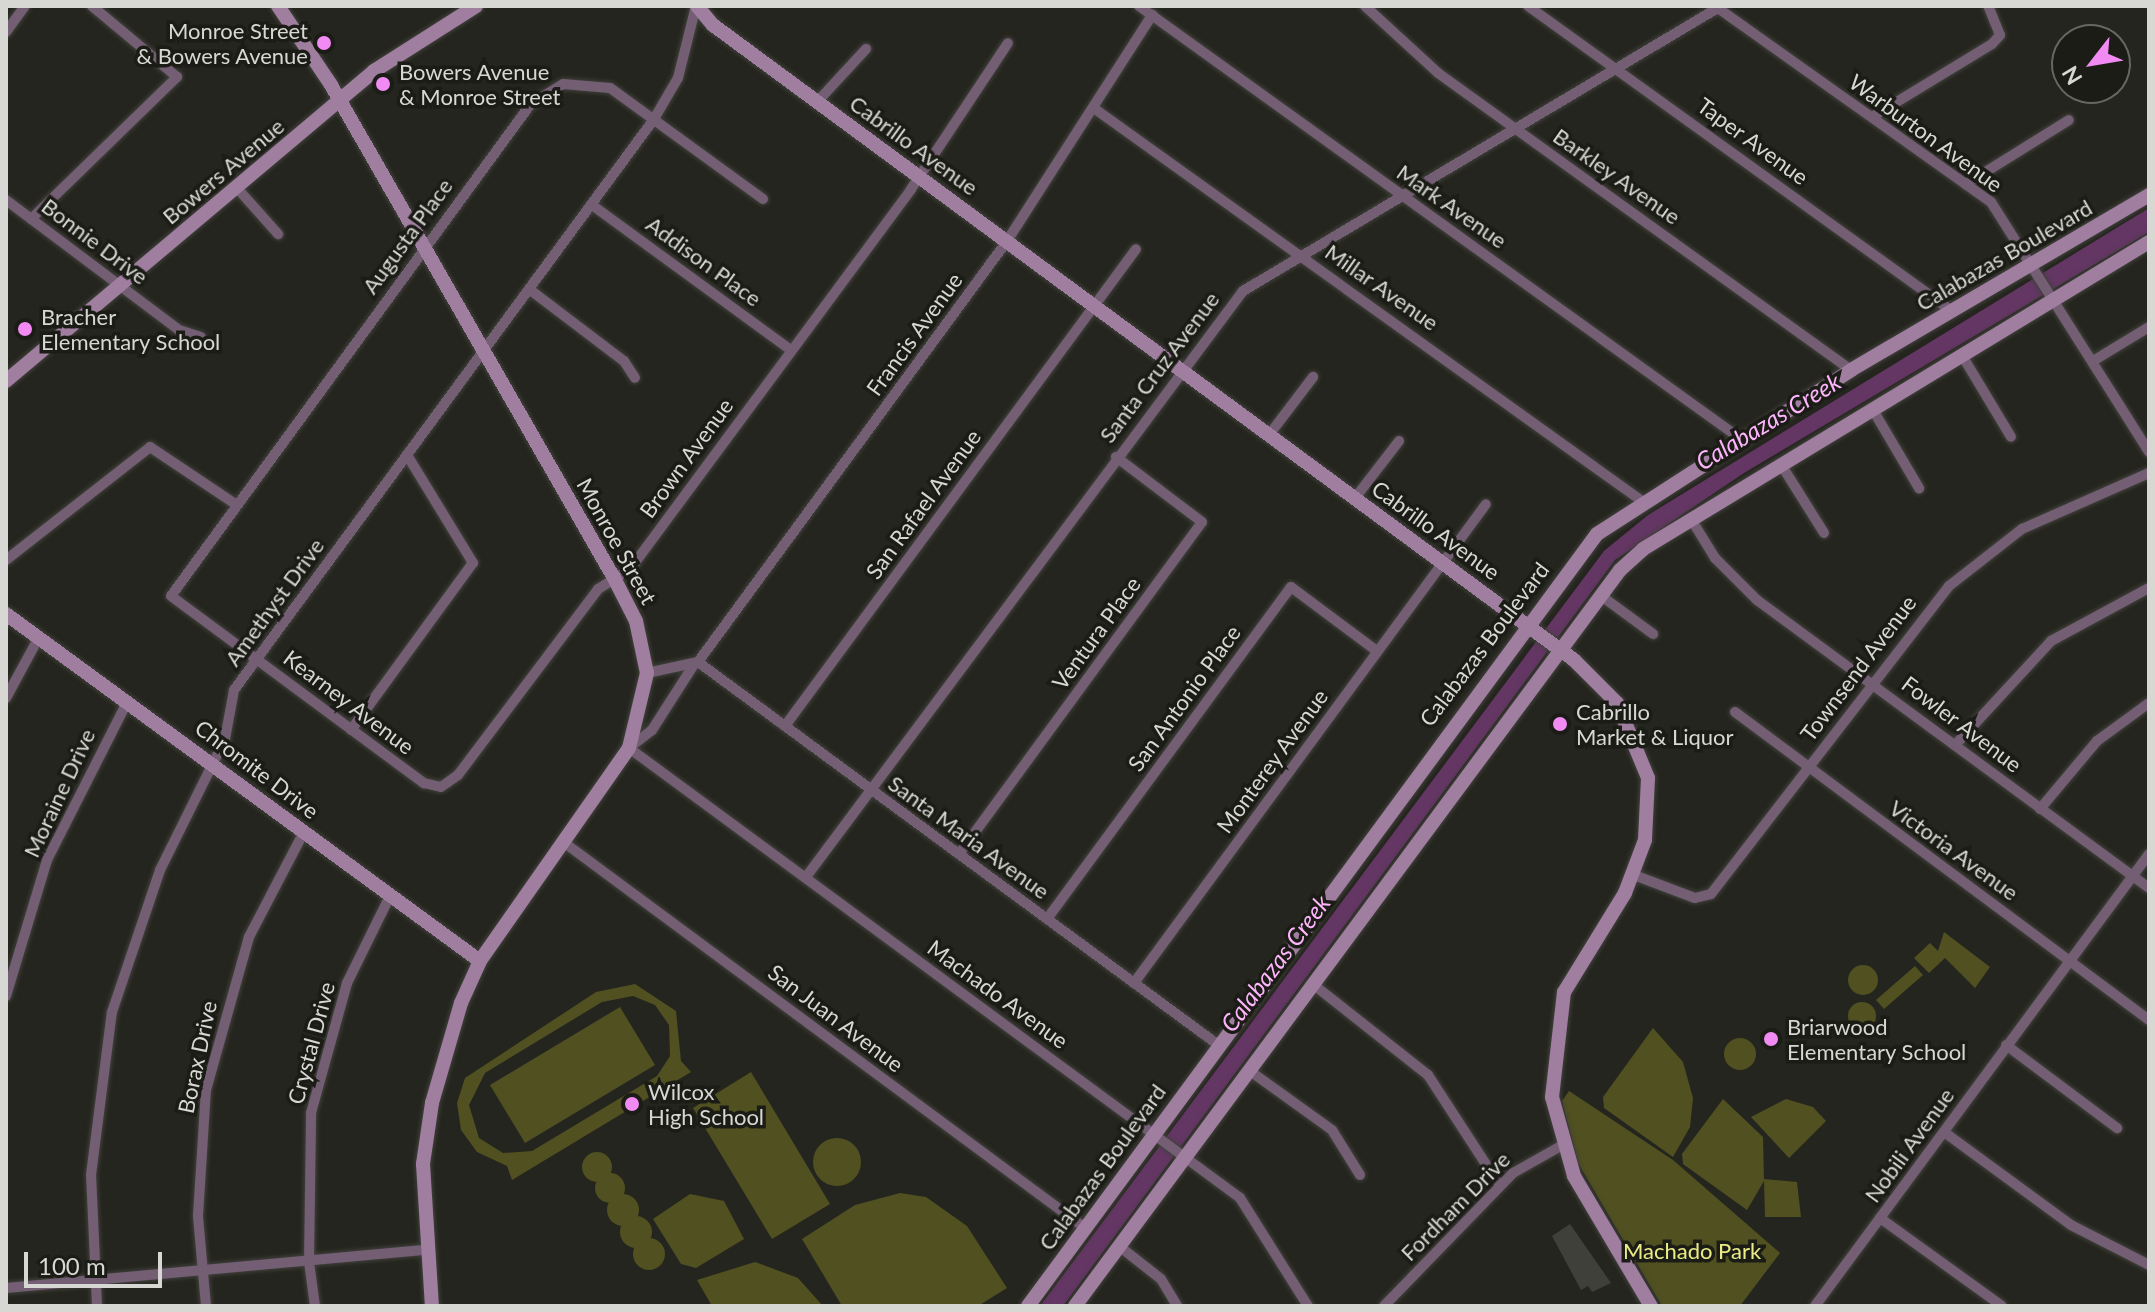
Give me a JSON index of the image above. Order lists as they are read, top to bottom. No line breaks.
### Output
{"streets":{"street":["Warburton Avenue","Taper Avenue","Cabrillo Avenue","Bowers Avenue","Barkley Avenue","Mark Avenue","Augusta Place","Bonnie Drive","Calabazas Boulevard","Addison Place","Millar Avenue","Francis Avenue","Santa Cruz Avenue","Brown Avenue","San Rafael Avenue","Monroe Street","Amethyst Drive","Ventura Place","Townsend Avenue","San Antonio Place","Kearney Avenue","Fowler Avenue","Monterey Avenue","Chromite Drive","Moraine Drive","Santa Maria Avenue","Victoria Avenue","Machado Avenue","San Juan Avenue","Crystal Drive","Borax Drive","Nobili Avenue","Fordham Drive"]},"crossings":[["Warburton Avenue","Calabazas Boulevard"],["Warburton Avenue","Santa Cruz Avenue"],["Taper Avenue","Calabazas Boulevard"],["Taper Avenue","Santa Cruz Avenue"],["Cabrillo Avenue","Calabazas Boulevard"],["Cabrillo Avenue","Francis Avenue"],["Cabrillo Avenue","Santa Cruz Avenue"],["Cabrillo Avenue","Brown Avenue"],["Cabrillo Avenue","San Rafael Avenue"],["Cabrillo Avenue","Amethyst Drive"],["Cabrillo Avenue","Townsend Avenue"],["Cabrillo Avenue","Monterey Avenue"],["Cabrillo Avenue","Fordham Drive"],["Bowers Avenue","Bonnie Drive"],["Bowers Avenue","Monroe Street"],["Barkley Avenue","Calabazas Boulevard"],["Barkley Avenue","Santa Cruz Avenue"],["Mark Avenue","Calabazas Boulevard"],["Mark Avenue","Francis Avenue"],["Mark Avenue","Santa Cruz Avenue"],["Augusta Place","Monroe Street"],["Augusta Place","Amethyst Drive"],["Augusta Place","Kearney Avenue"],["Calabazas Boulevard","Millar Avenue"],["Calabazas Boulevard","Santa Maria Avenue"],["Calabazas Boulevard","Machado Avenue"],["Calabazas Boulevard","San Juan Avenue"],["Addison Place","Brown Avenue"],["Addison Place","Amethyst Drive"],["Millar Avenue","Francis Avenue"],["Millar Avenue","Santa Cruz Avenue"],["Francis Avenue","Monroe Street"],["Francis Avenue","Santa Maria Avenue"],["Francis Avenue","Machado Avenue"],["Santa Cruz Avenue","Ventura Place"],["Santa Cruz Avenue","Santa Maria Avenue"],["Santa Cruz Avenue","Machado Avenue"],["Brown Avenue","Monroe Street"],["Brown Avenue","Kearney Avenue"],["San Rafael Avenue","Santa Maria Avenue"],["Monroe Street","Amethyst Drive"],["Monroe Street","Chromite Drive"],["Monroe Street","Machado Avenue"],["Monroe Street","San Juan Avenue"],["Amethyst Drive","Kearney Avenue"],["Amethyst Drive","Chromite Drive"],["Ventura Place","Santa Maria Avenue"],["Townsend Avenue","Fowler Avenue"],["Townsend Avenue","Victoria Avenue"],["San Antonio Place","Monterey Avenue"],["San Antonio Place","Santa Maria Avenue"],["Fowler Avenue","Nobili Avenue"],["Monterey Avenue","Santa Maria Avenue"],["Chromite Drive","Moraine Drive"],["Chromite Drive","Crystal Drive"],["Chromite Drive","Borax Drive"],["Victoria Avenue","Nobili Avenue"]],"water":["Calabazas Creek"],"parks":["Machado Park"],"places":["Monroe Street & Bowers Avenue","Bowers Avenue & Monroe Street","Bracher Elementary School","Cabrillo Market & Liquor","Briarwood Elementary School","Wilcox High School"],"scale_bar":"100 m","north":"bottom left"}
